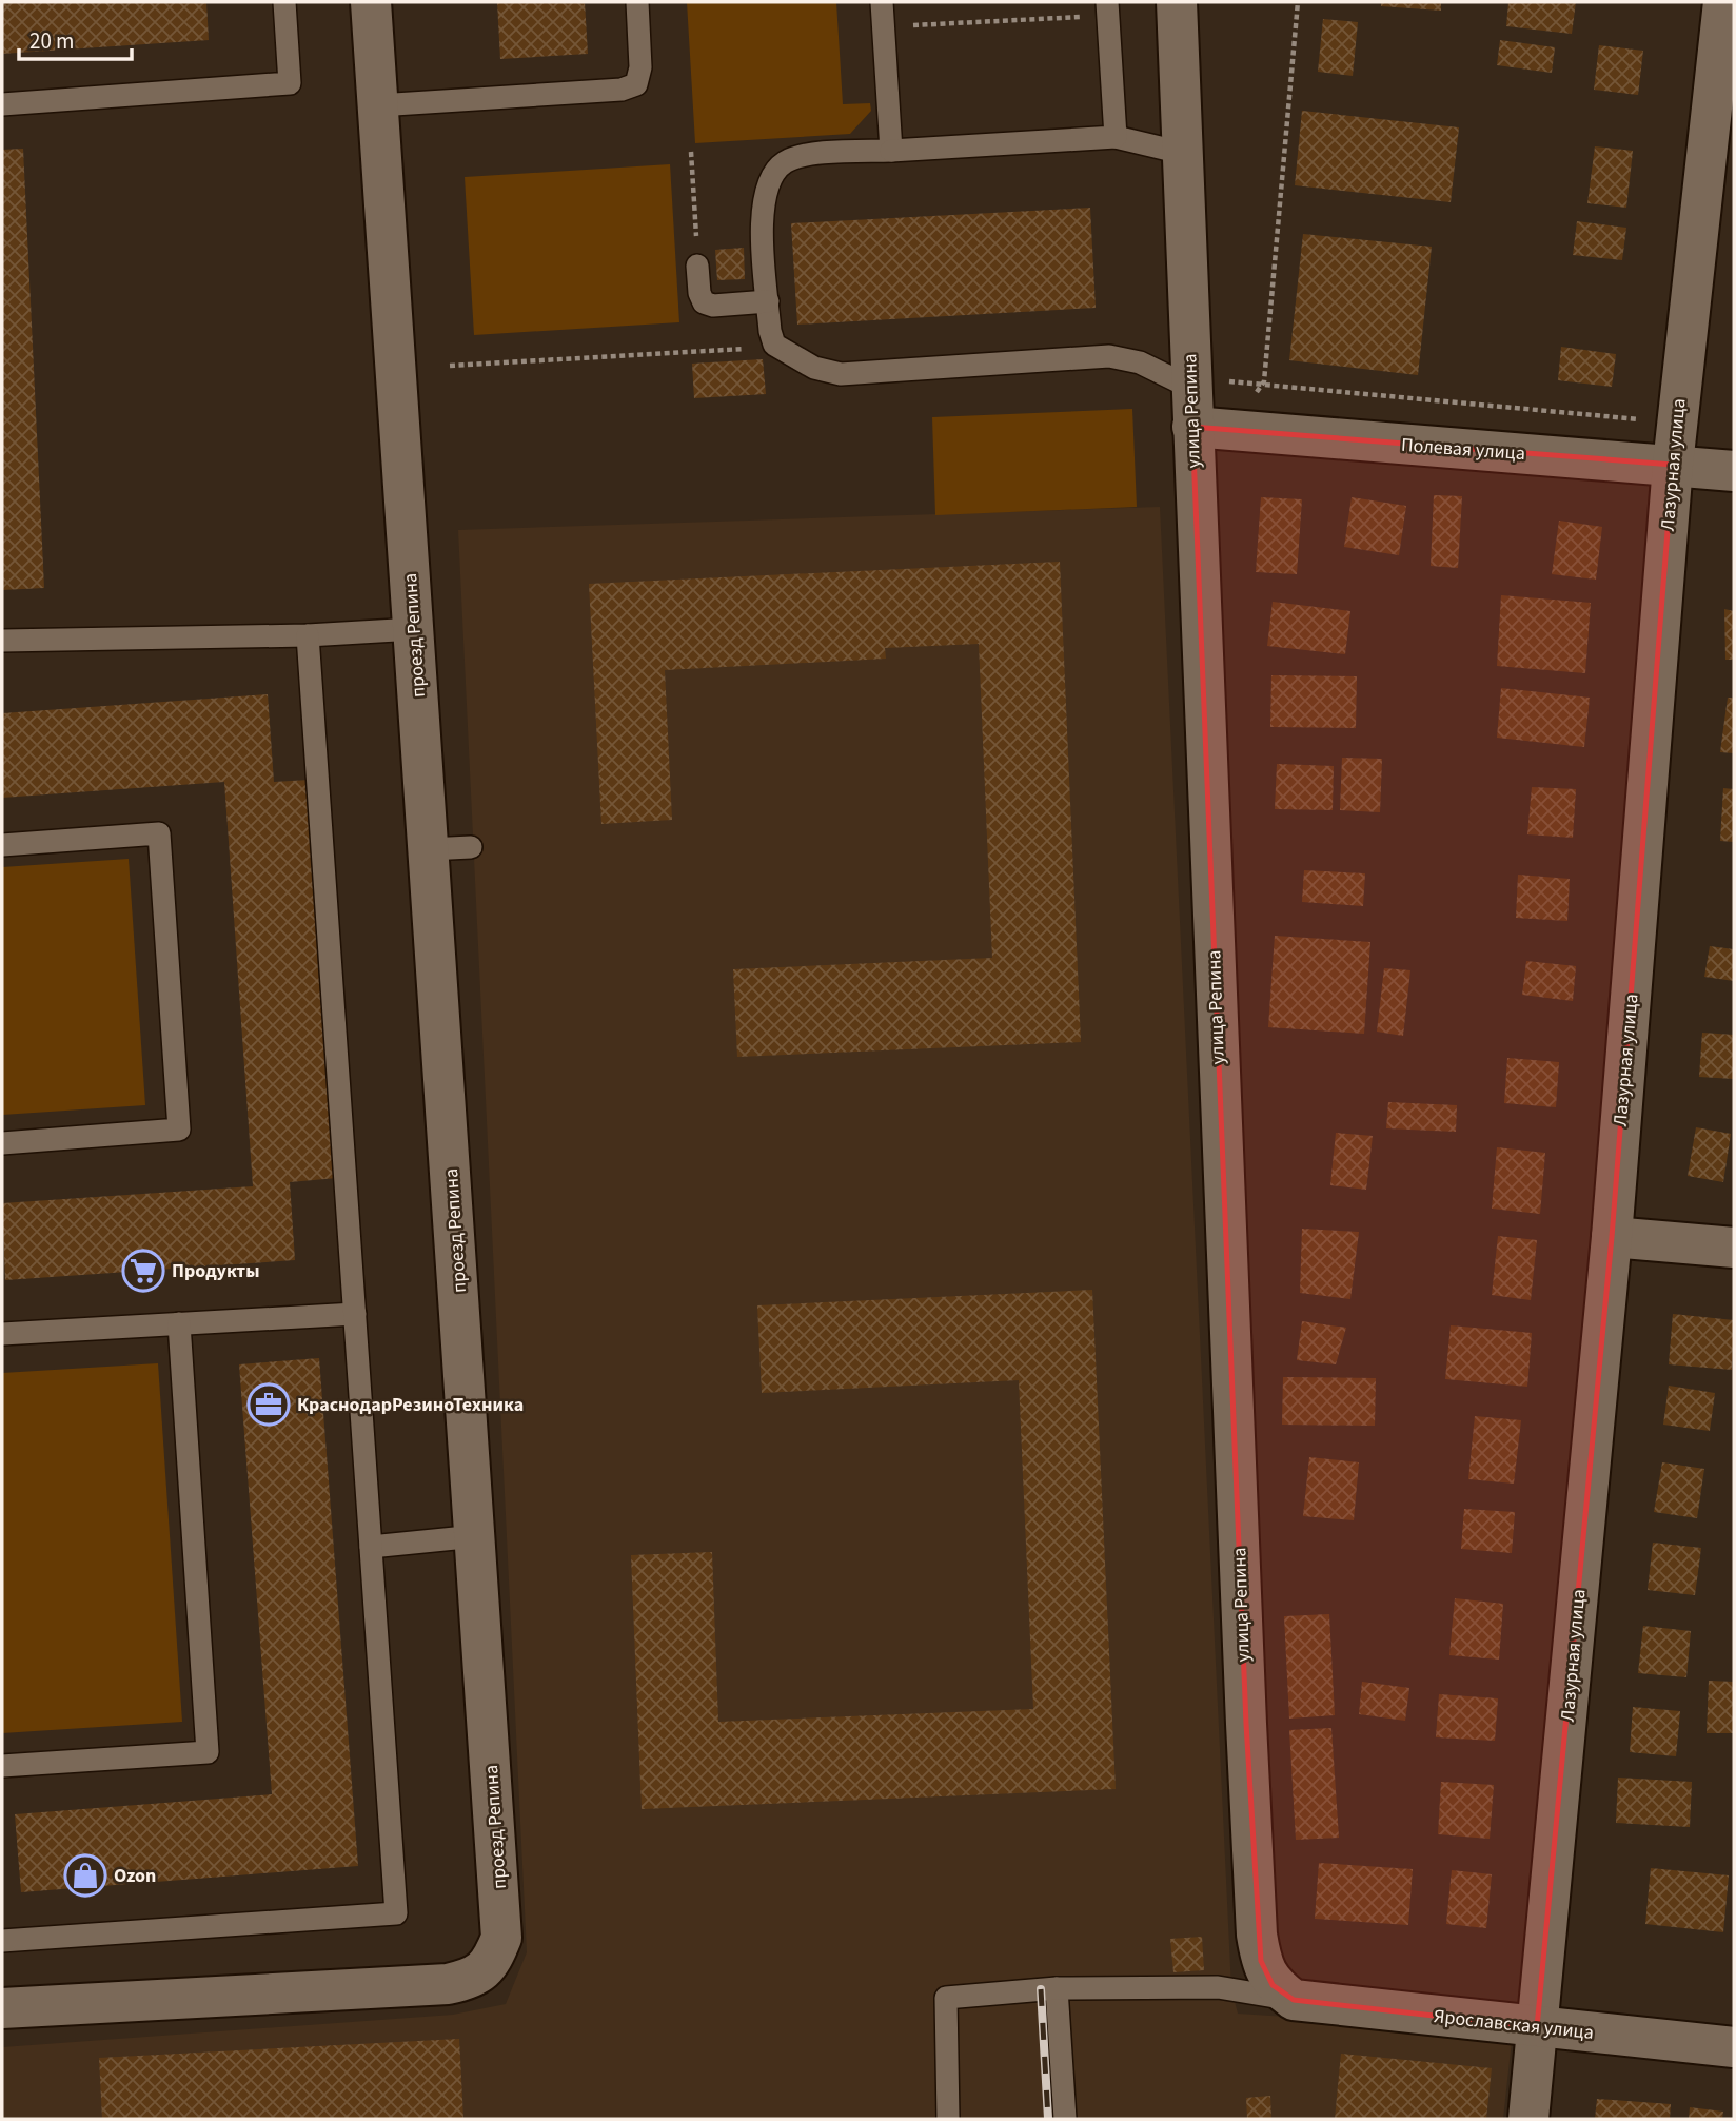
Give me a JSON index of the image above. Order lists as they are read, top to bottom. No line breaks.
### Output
{"streets":{"street":["улица Репина","Полевая улица","Лазурная улица","проезд Репина","Ярославская улица"]},"crossings":[["улица Репина","Полевая улица"],["улица Репина","Ярославская улица"],["Полевая улица","Лазурная улица"],["Лазурная улица","Ярославская улица"]],"places":{"supermarket":["Продукты"],"office":["КраснодарРезиноТехника"],"shop":["Ozon"]},"scale_bar":"20 m"}
